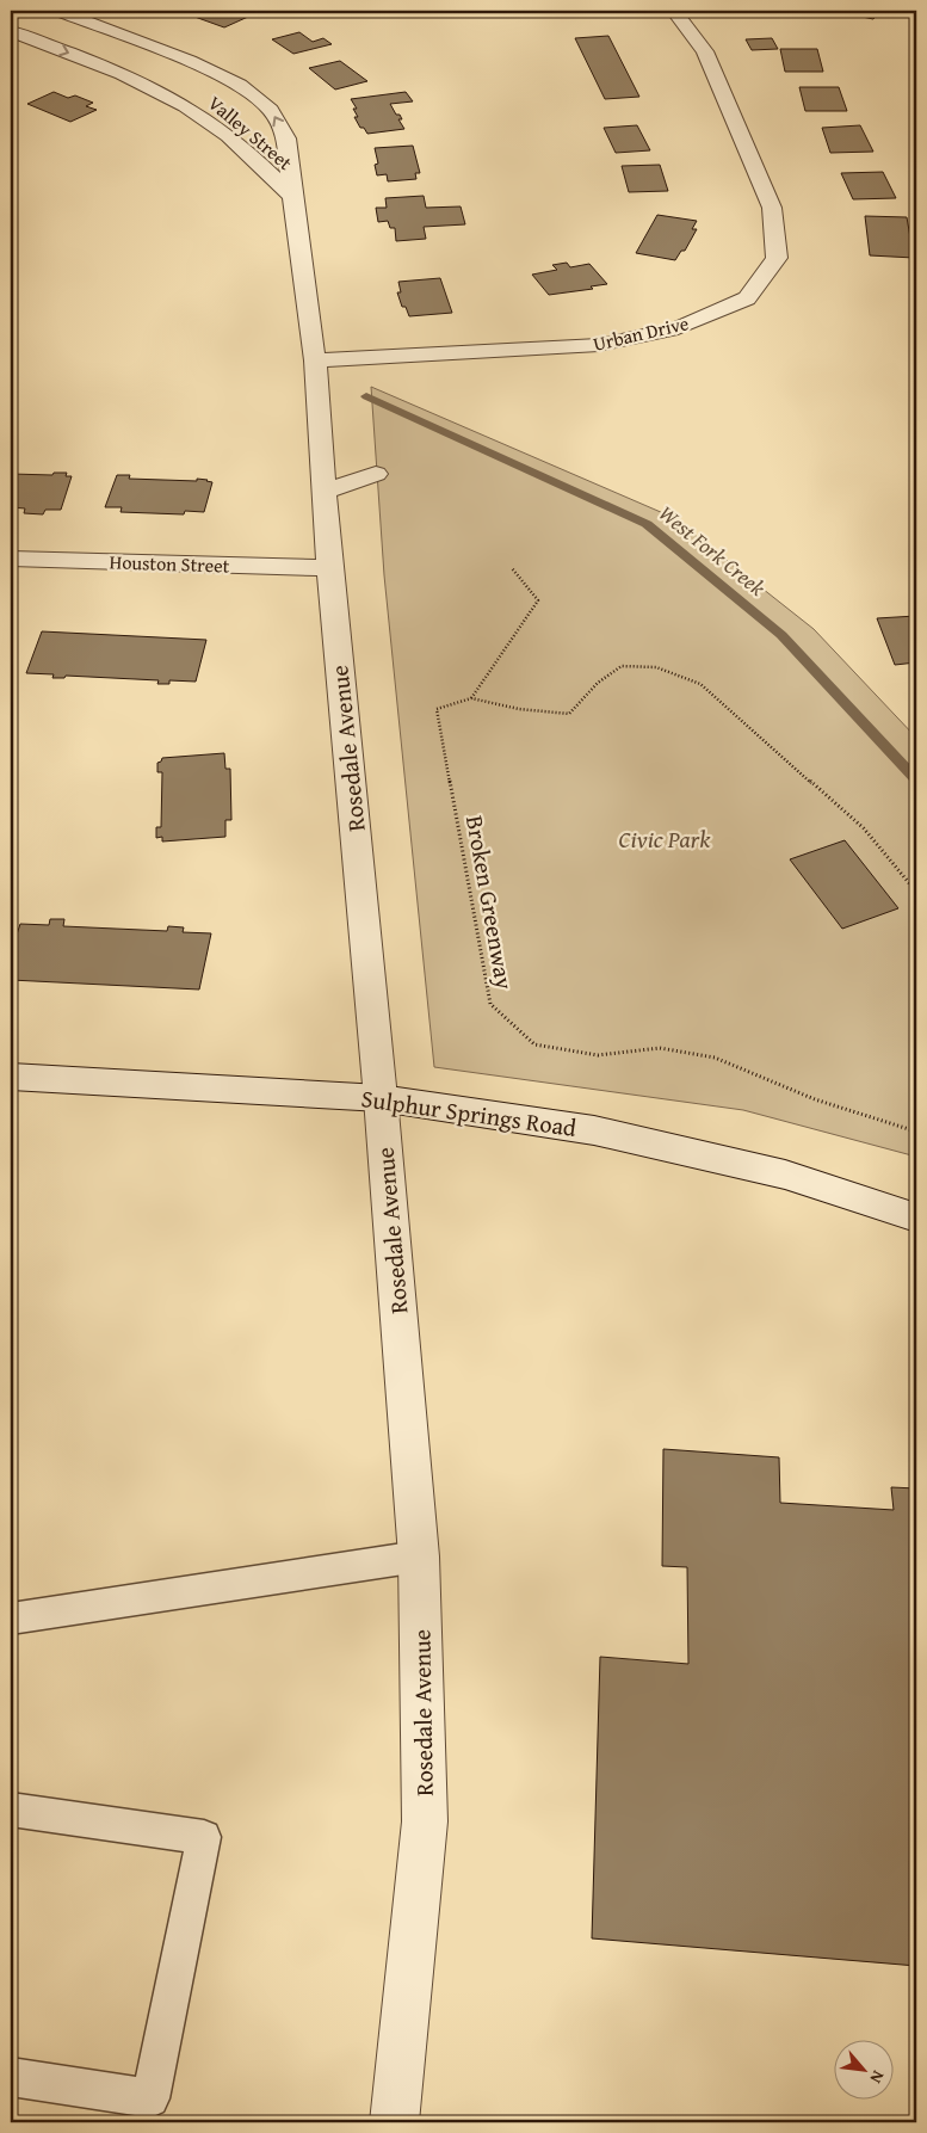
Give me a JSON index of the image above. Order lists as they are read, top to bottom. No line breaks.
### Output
{"streets":{"street":["Valley Street","Urban Drive","Houston Street","Rosedale Avenue","Sulphur Springs Road"],"path":["Broken Greenway"]},"crossings":[["Valley Street","Rosedale Avenue"],["Urban Drive","Rosedale Avenue"],["Houston Street","Rosedale Avenue"],["Rosedale Avenue","Sulphur Springs Road"]],"water":["West Fork Creek"],"parks":["Civic Park"],"north":"bottom right"}
